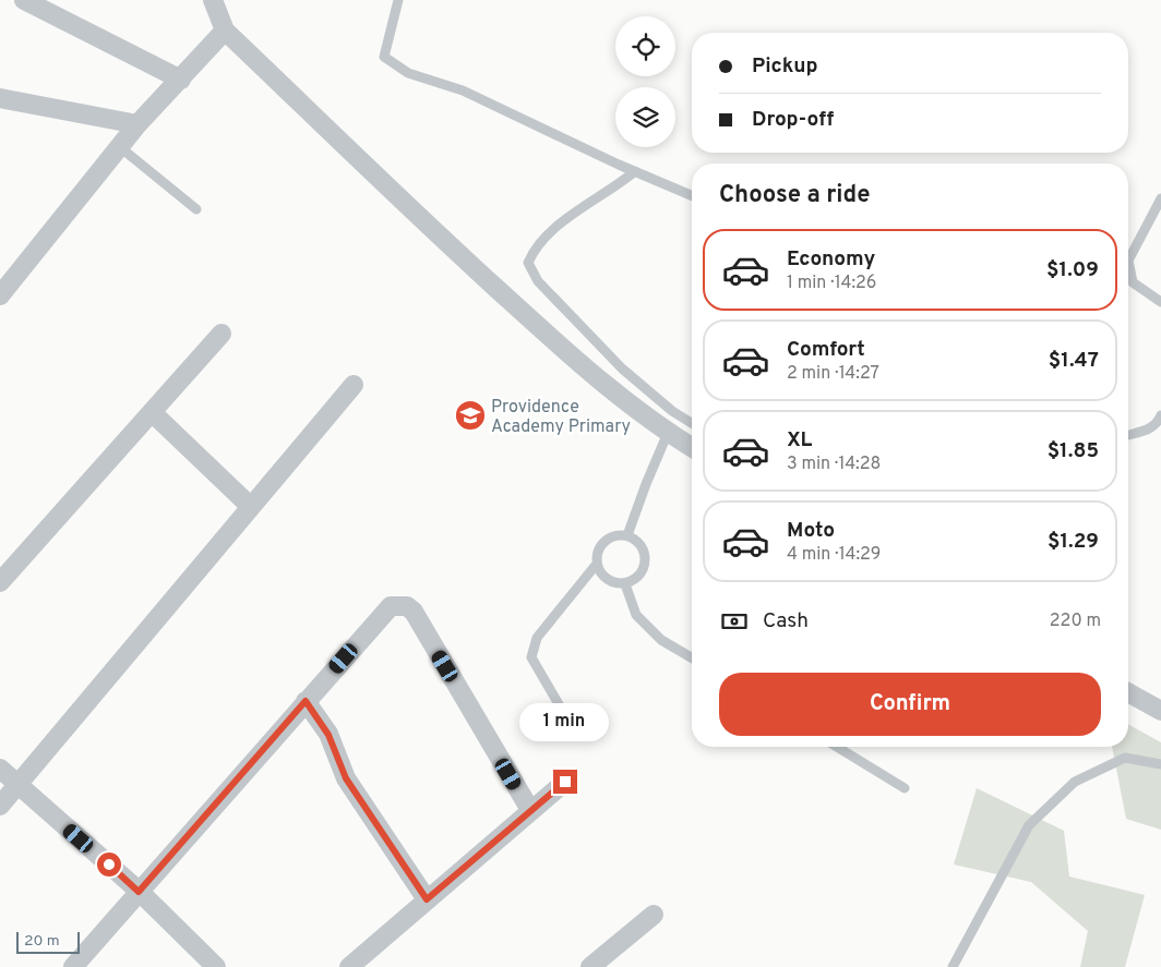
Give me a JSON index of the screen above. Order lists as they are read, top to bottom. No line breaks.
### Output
{"places":{"school or university":["Providence Academy Primary"]},"scale_bar":"20 m","page":{"banner":["Pickup","Drop-off"],"heading":"Choose a ride","list":[{"name":"Economy","note":"1 min · 14:26","value":"$1.09"},{"name":"Comfort","note":"2 min · 14:27","value":"$1.47"},{"name":"XL","note":"3 min · 14:28","value":"$1.85"},{"name":"Moto","note":"4 min · 14:29","value":"$1.29"}],"pay":["Cash","220 m"],"buttons":"Confirm","bubble":"1 min","scale":"20 m"}}
